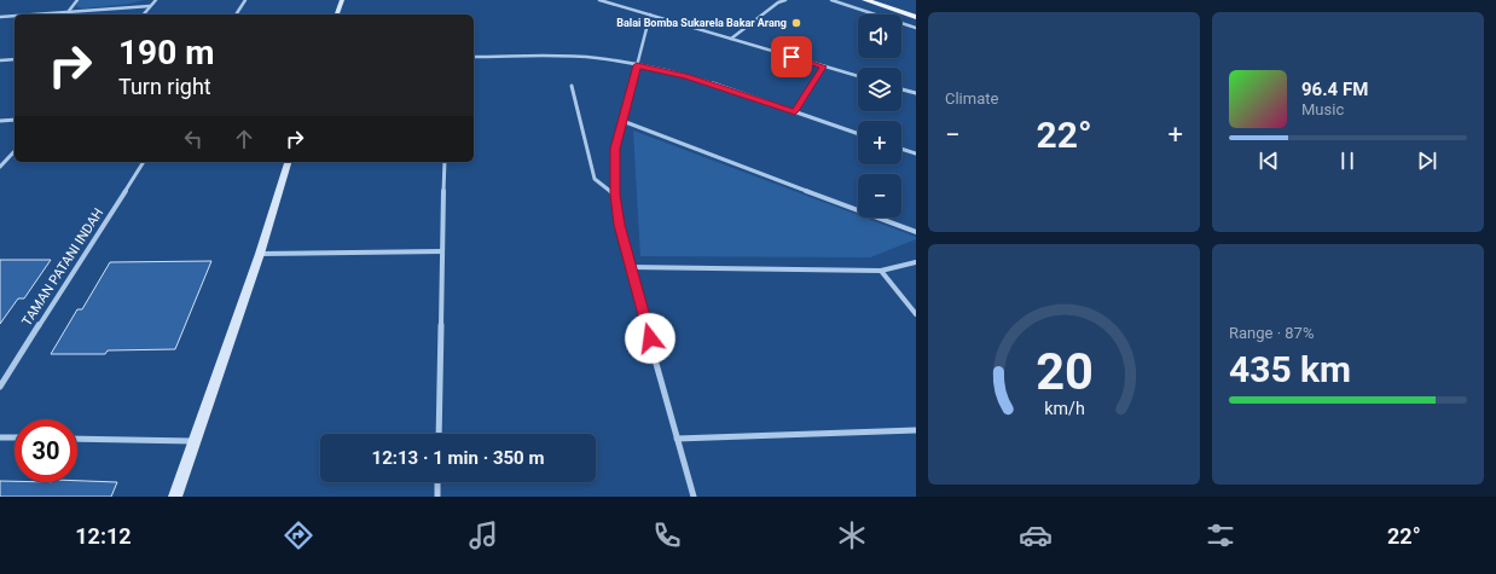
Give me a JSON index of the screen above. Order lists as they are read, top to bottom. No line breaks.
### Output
{"streets":{"street":["TAMAN PATANI INDAH"]},"places":["Balai Bomba Sukarela Bakar Arang"],"page":{"tile":["Climate",["Range · 87%","435 km"]],"map_buttons":["+","−"],"turn":["190 m","Turn right"],"song":["96.4 FM","Music"],"heat":["−","22°","+"],"limit":"30","trip":"12:13 · 1 min · 350 m","tabs":["12:12","22°"],"gauge":["20","km/h"]}}
